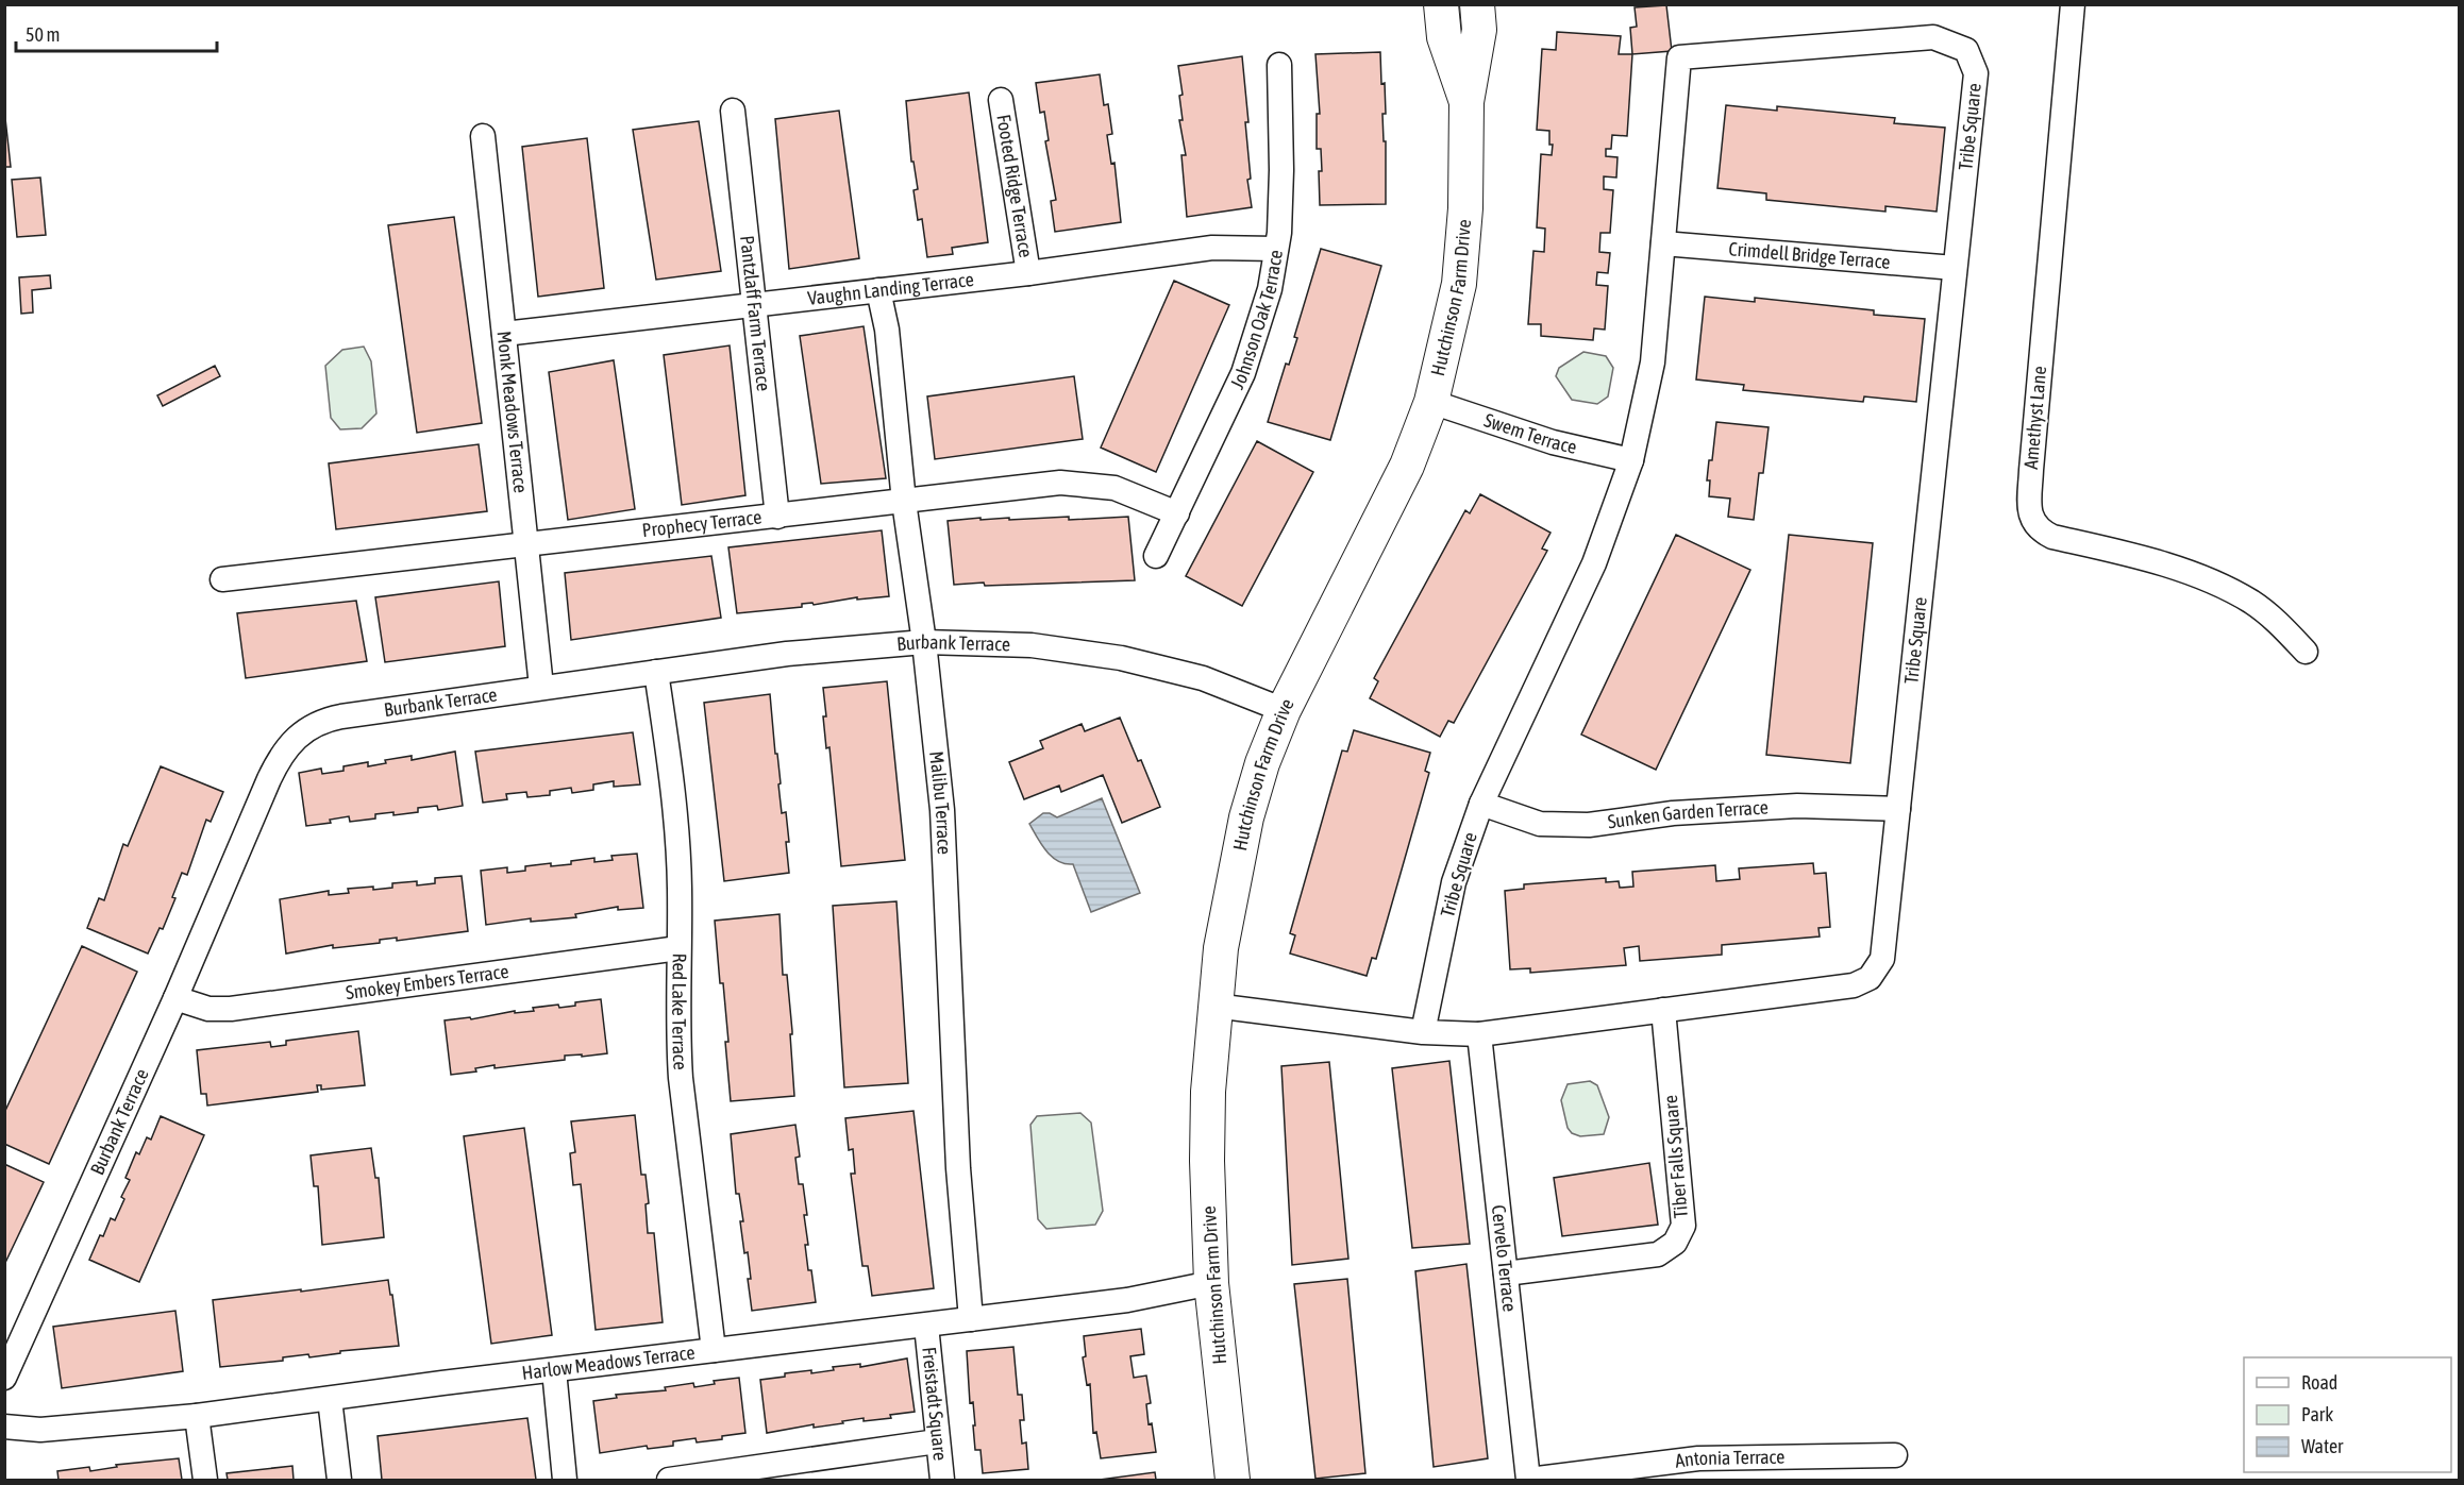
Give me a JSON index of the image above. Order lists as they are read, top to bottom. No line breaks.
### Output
{"streets":{"street":["Tribe Square","Footed Ridge Terrace","Crimdell Bridge Terrace","Vaughn Landing Terrace","Hutchinson Farm Drive","Pantzlaff Farm Terrace","Johnson Oak Terrace","Monk Meadows Terrace","Amethyst Lane","Swem Terrace","Prophecy Terrace","Burbank Terrace","Malibu Terrace","Sunken Garden Terrace","Smokey Embers Terrace","Red Lake Terrace","Tiber Falls Square","Cervelo Terrace","Harlow Meadows Terrace","Freistadt Square","Antonia Terrace"]},"crossings":[["Tribe Square","Crimdell Bridge Terrace"],["Tribe Square","Hutchinson Farm Drive"],["Tribe Square","Swem Terrace"],["Tribe Square","Sunken Garden Terrace"],["Tribe Square","Tiber Falls Square"],["Tribe Square","Cervelo Terrace"],["Footed Ridge Terrace","Vaughn Landing Terrace"],["Vaughn Landing Terrace","Pantzlaff Farm Terrace"],["Vaughn Landing Terrace","Johnson Oak Terrace"],["Vaughn Landing Terrace","Monk Meadows Terrace"],["Vaughn Landing Terrace","Malibu Terrace"],["Hutchinson Farm Drive","Swem Terrace"],["Hutchinson Farm Drive","Burbank Terrace"],["Hutchinson Farm Drive","Harlow Meadows Terrace"],["Pantzlaff Farm Terrace","Prophecy Terrace"],["Johnson Oak Terrace","Prophecy Terrace"],["Monk Meadows Terrace","Prophecy Terrace"],["Monk Meadows Terrace","Burbank Terrace"],["Prophecy Terrace","Malibu Terrace"],["Burbank Terrace","Malibu Terrace"],["Burbank Terrace","Smokey Embers Terrace"],["Burbank Terrace","Red Lake Terrace"],["Malibu Terrace","Harlow Meadows Terrace"],["Smokey Embers Terrace","Red Lake Terrace"],["Red Lake Terrace","Harlow Meadows Terrace"],["Tiber Falls Square","Cervelo Terrace"],["Cervelo Terrace","Antonia Terrace"],["Harlow Meadows Terrace","Freistadt Square"]],"legend":["Road","Park","Water"],"scale_bar":"50 m"}
